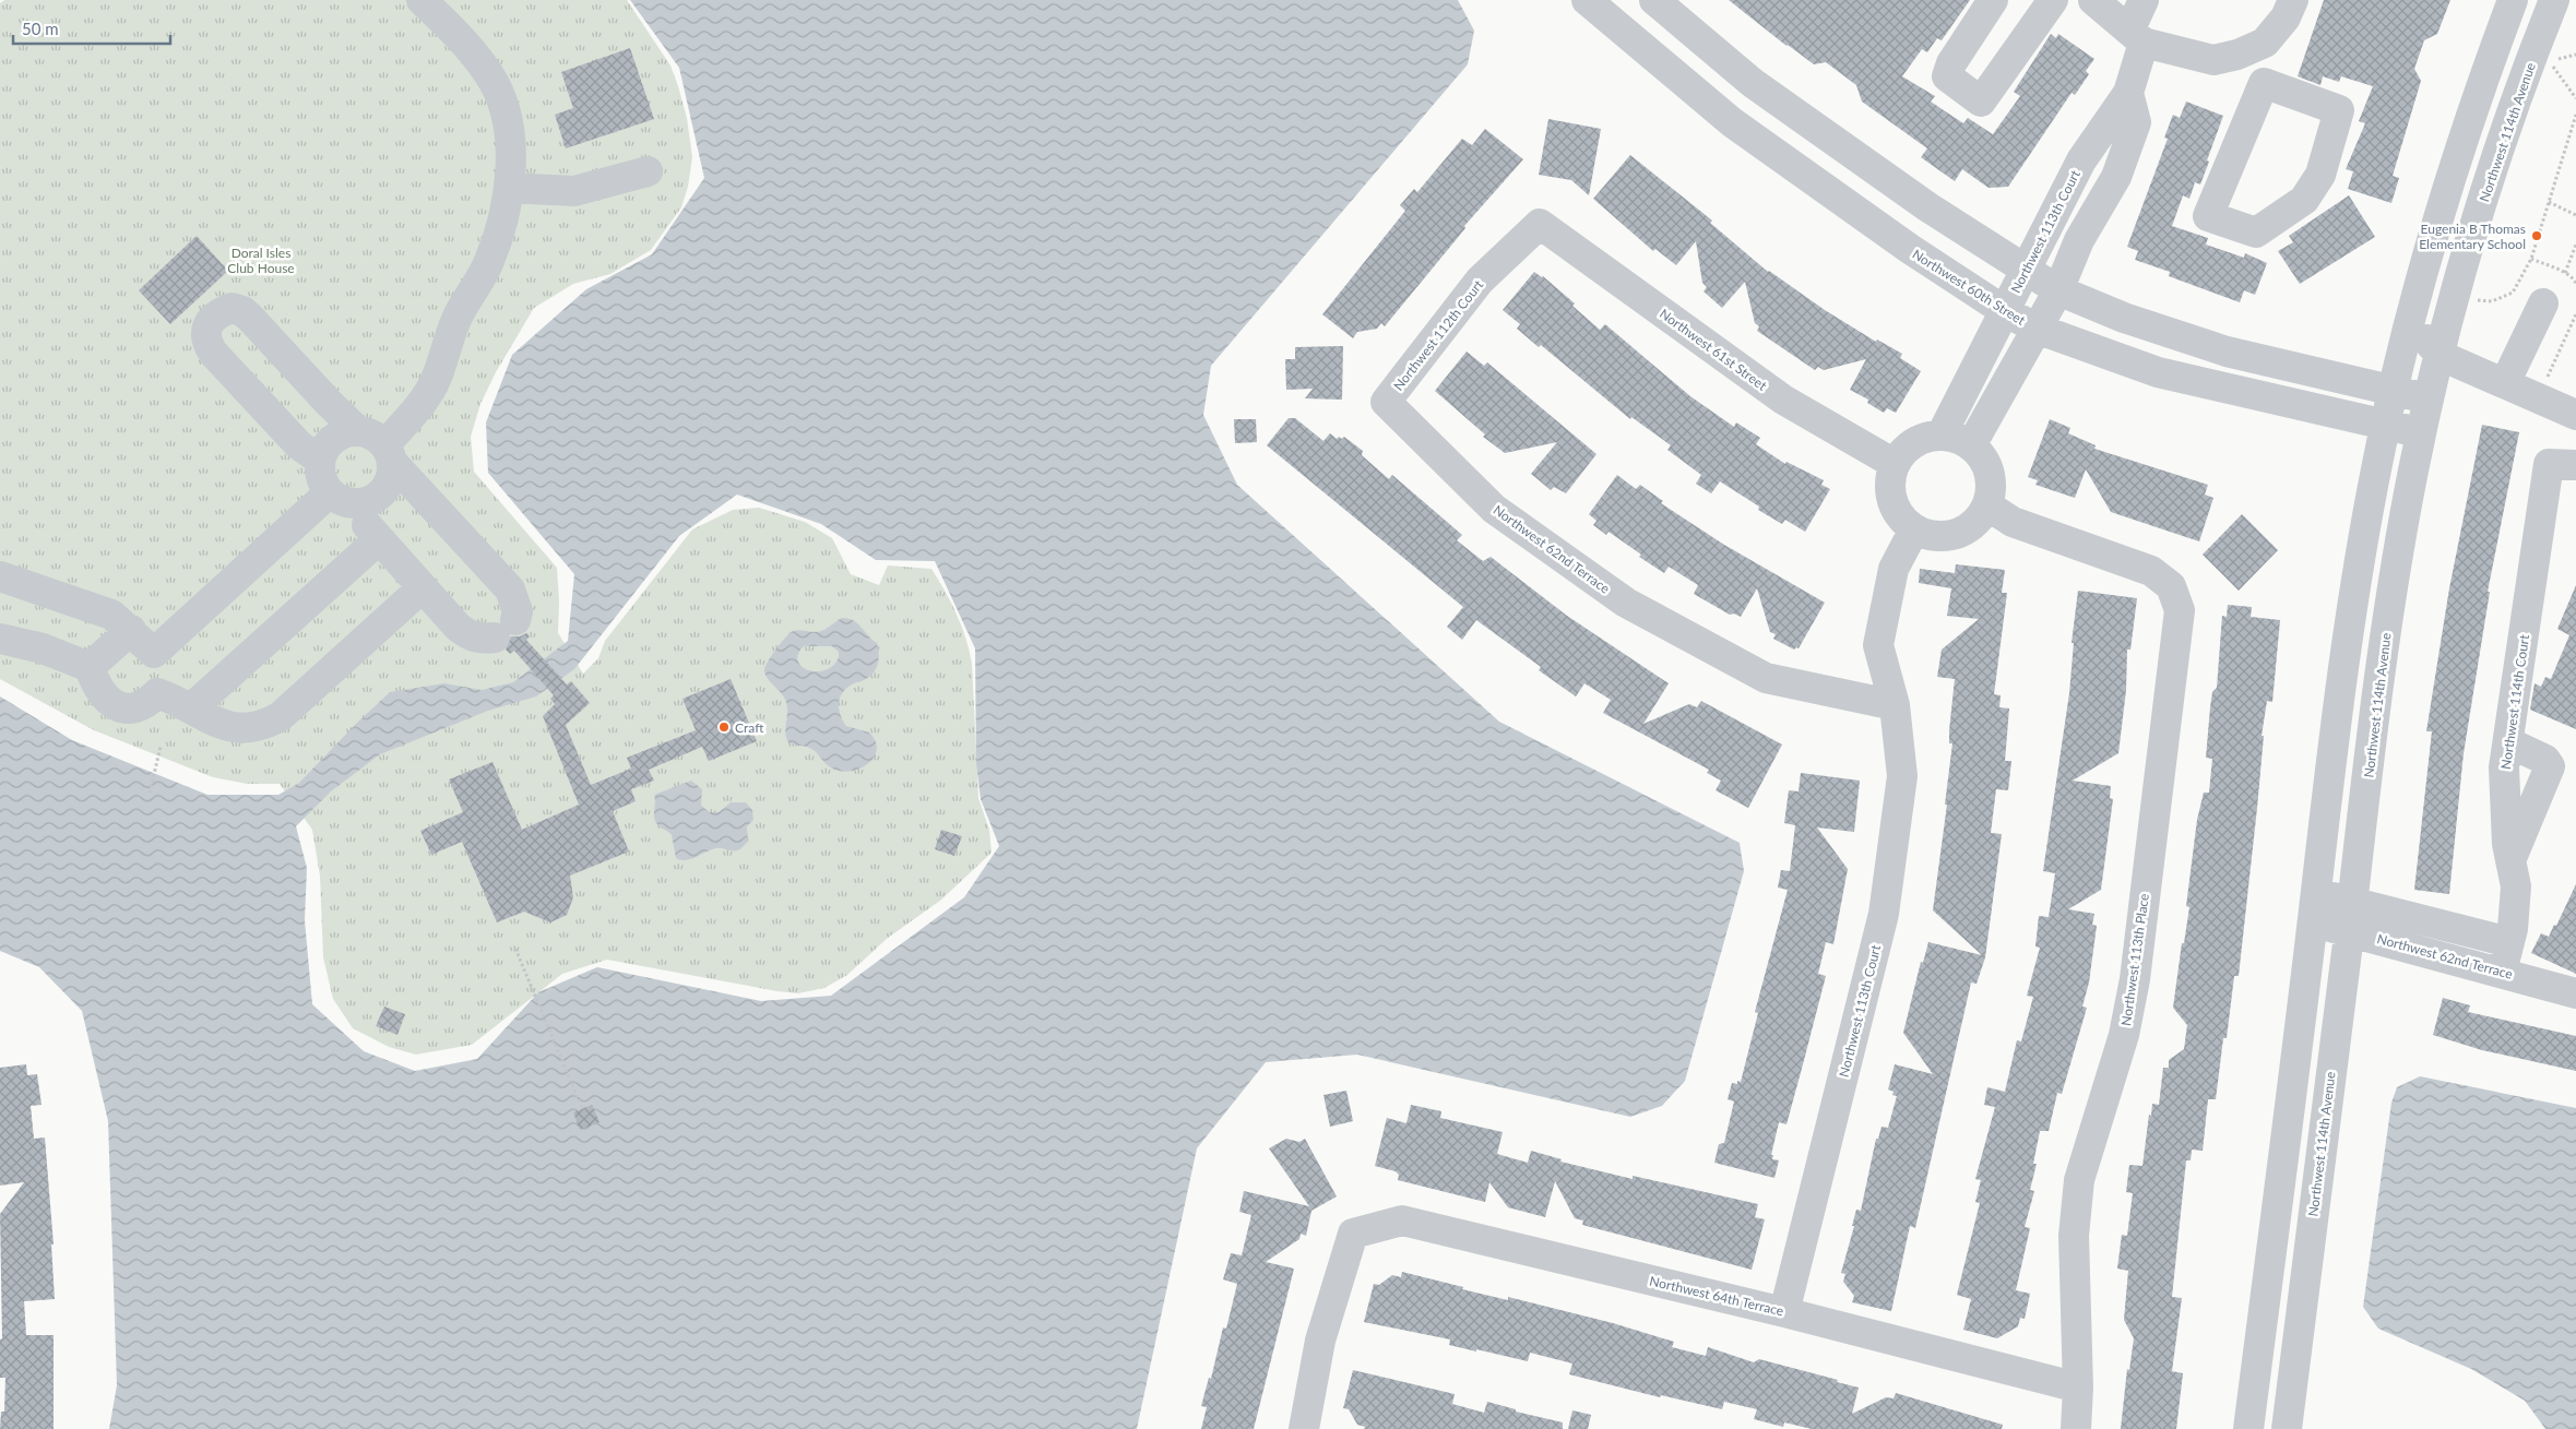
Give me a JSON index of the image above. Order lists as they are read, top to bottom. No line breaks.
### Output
{"streets":{"street":["Northwest 114th Avenue","Northwest 113th Court","Northwest 60th Street","Northwest 112th Court","Northwest 61st Street","Northwest 62nd Terrace","Northwest 114th Court","Northwest 113th Place","Northwest 64th Terrace"]},"crossings":[["Northwest 114th Avenue","Northwest 60th Street"],["Northwest 114th Avenue","Northwest 62nd Terrace"],["Northwest 113th Court","Northwest 60th Street"],["Northwest 113th Court","Northwest 61st Street"],["Northwest 113th Court","Northwest 62nd Terrace"],["Northwest 113th Court","Northwest 113th Place"],["Northwest 113th Court","Northwest 64th Terrace"],["Northwest 112th Court","Northwest 61st Street"],["Northwest 112th Court","Northwest 62nd Terrace"],["Northwest 61st Street","Northwest 113th Place"],["Northwest 62nd Terrace","Northwest 114th Court"],["Northwest 113th Place","Northwest 64th Terrace"]],"parks":["Doral Isles Club House"],"places":["Eugenia B Thomas Elementary School","Craft"],"scale_bar":"50 m"}
